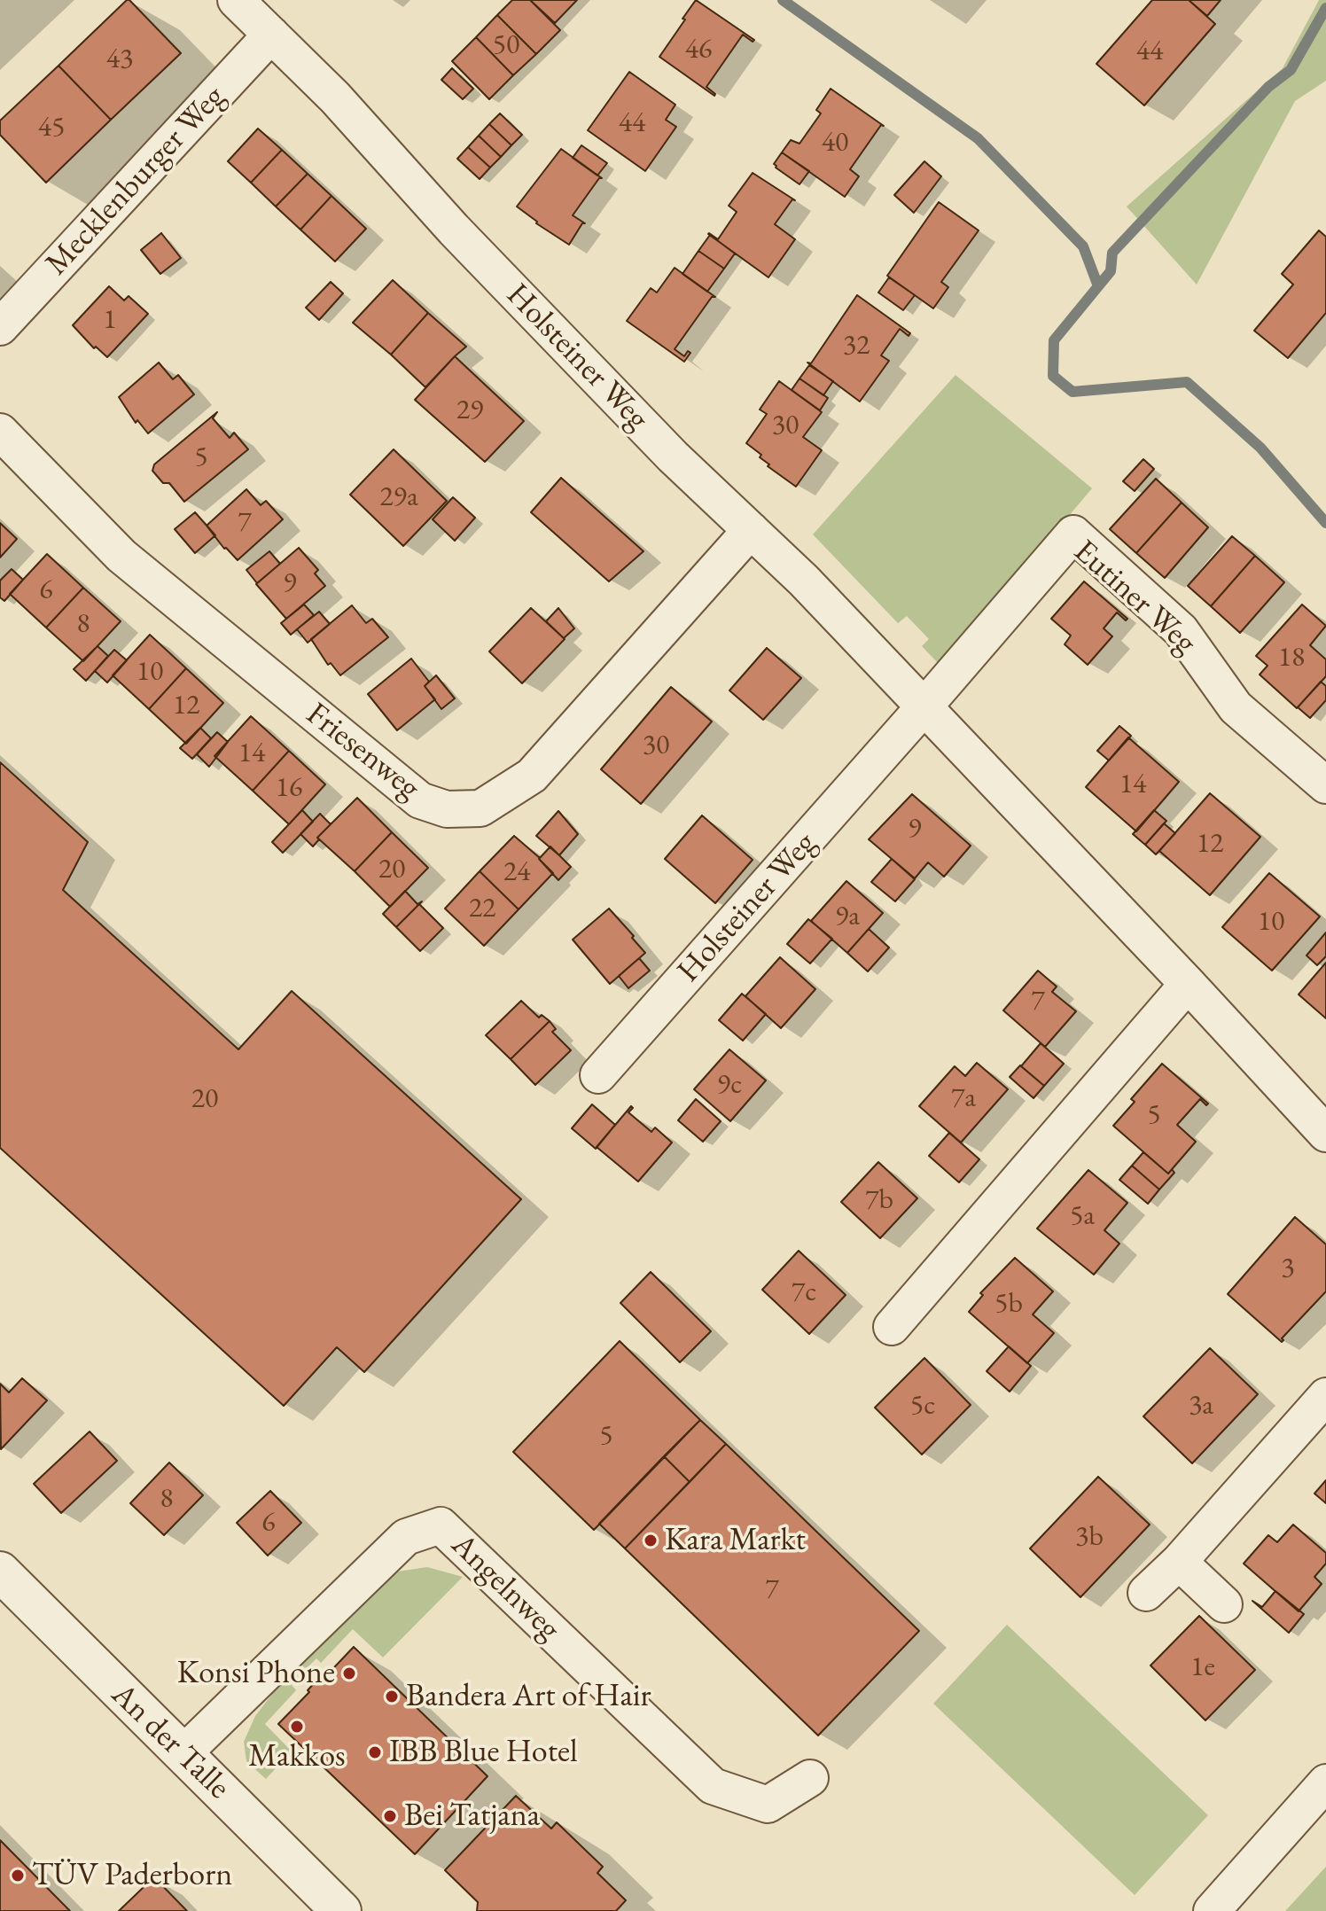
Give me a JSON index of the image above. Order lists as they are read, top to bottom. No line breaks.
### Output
{"streets":{"street":["Mecklenburger Weg","Holsteiner Weg","Eutiner Weg","Friesenweg","Angelnweg","An der Talle"]},"crossings":[["Mecklenburger Weg","Holsteiner Weg"],["Holsteiner Weg","Eutiner Weg"],["Holsteiner Weg","Friesenweg"],["Angelnweg","An der Talle"]],"places":["Kara Markt","Konsi Phone","Bandera Art of Hair","Makkos","IBB Blue Hotel","Bei Tatjana","TÜV Paderborn"],"house_numbers":["50","46","44","43","44","45","40","1","32","29","30","5","29a","7","9","6","8","18","10","12","30","14","14","16","9","12","20","24","22","9a","10","7","9c","7a","20","5","7b","5a","3","7c","5b","5c","3a","5","8","6","3b","7","1e"]}
